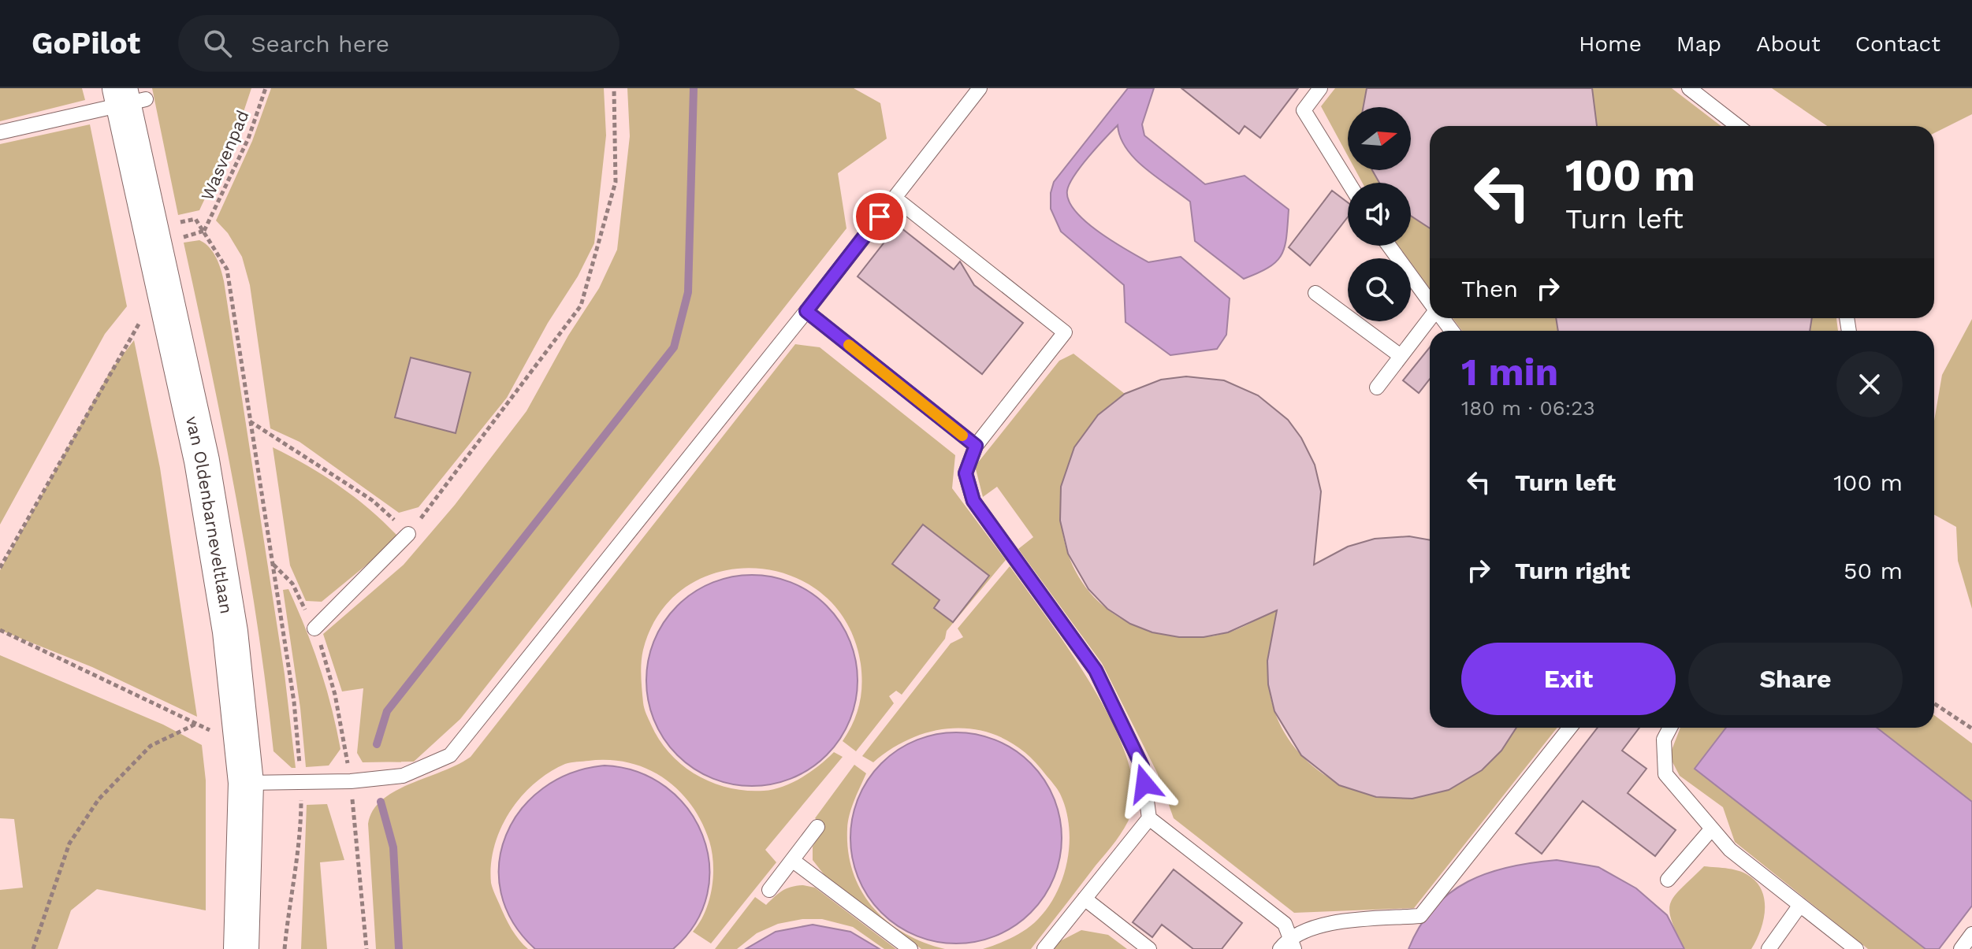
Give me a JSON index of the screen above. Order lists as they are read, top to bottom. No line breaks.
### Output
{"streets":{"main road":["van Oldenbarneveltlaan"],"path":["Wasvenpad"]},"north":"right","page":{"header":"GoPilot","search":"Search here","nav":["Home","Map","About","Contact"],"turn":["100 m","Turn left"],"then":"Then","heading":["1 min","180 m · 06:23"],"list":[{"name":"Turn left","value":"100 m"},{"name":"Turn right","value":"50 m"}],"buttons":["Exit","Share"]}}
